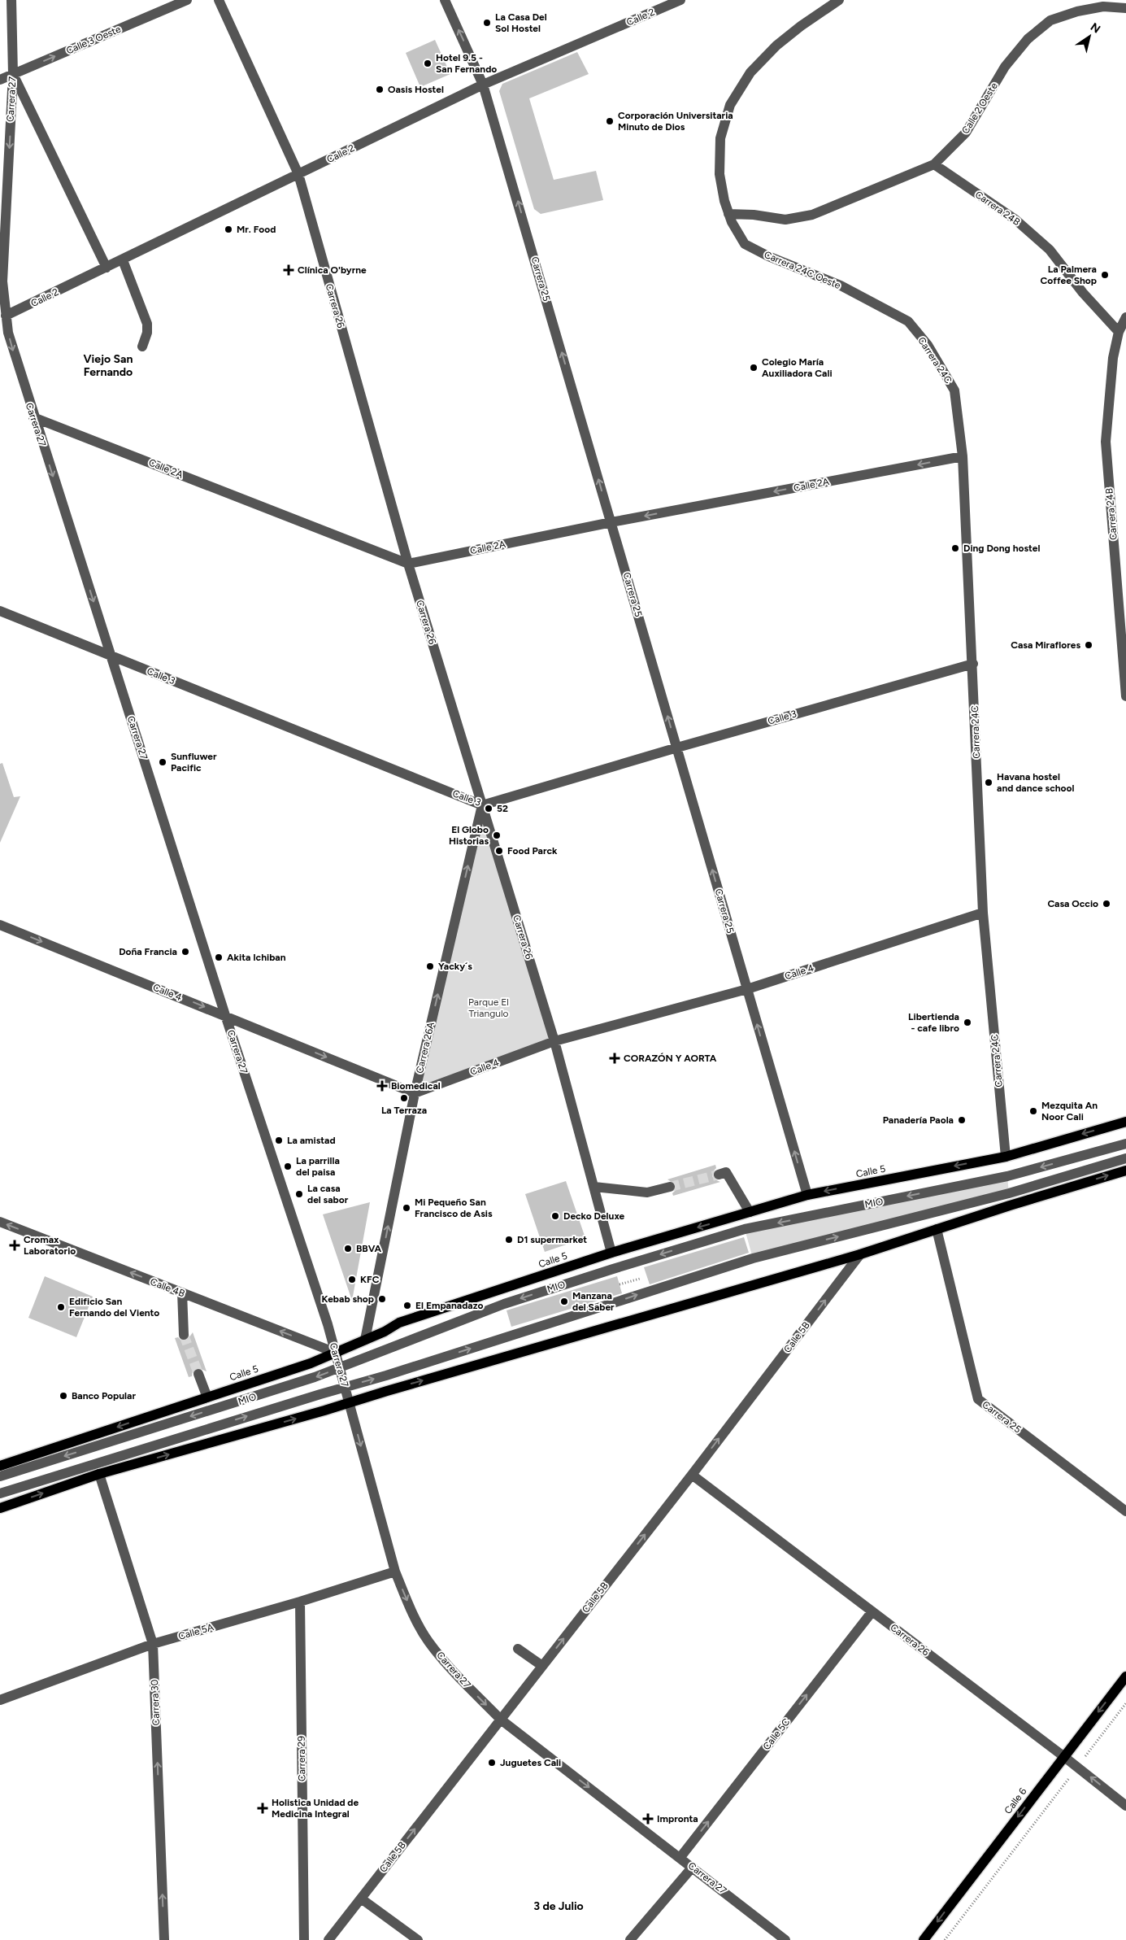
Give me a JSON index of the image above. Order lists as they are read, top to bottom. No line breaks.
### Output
{"streets":{"main road":["Calle 5","Calle 6"],"street":["Calle 2","Calle 3 Oeste","Carrera 27","Calle 2 Oeste","Carrera 24B","Carrera 24C Oeste","Carrera 25","Carrera 26","Carrera 24C","Calle 2A","Calle 3","Calle 4","Carrera 26A","MIO","Calle 4B","Calle 5B","Calle 5A","Carrera 30","Calle 5C","Carrera 29"]},"crossings":[["Calle 2","Carrera 27"],["Calle 2","Carrera 25"],["Calle 2","Carrera 26"],["Calle 3 Oeste","Carrera 27"],["Carrera 27","Calle 2A"],["Carrera 27","Calle 3"],["Carrera 27","Calle 4"],["Carrera 27","Calle 5"],["Carrera 27","MIO"],["Carrera 27","Calle 4B"],["Carrera 27","Calle 5B"],["Carrera 27","Calle 5A"],["Carrera 27","Calle 5C"],["Calle 2 Oeste","Carrera 24B"],["Calle 2 Oeste","Carrera 24C Oeste"],["Carrera 24C Oeste","Carrera 24C"],["Carrera 25","Calle 2A"],["Carrera 25","Calle 3"],["Carrera 25","Calle 4"],["Carrera 25","Calle 5"],["Carrera 26","Calle 2A"],["Carrera 26","Calle 3"],["Carrera 26","Calle 4"],["Carrera 26","Carrera 26A"],["Carrera 26","Calle 5"],["Carrera 26","Calle 5B"],["Carrera 26","Calle 5C"],["Carrera 26","Calle 6"],["Carrera 24C","Calle 2A"],["Carrera 24C","Calle 3"],["Carrera 24C","Calle 4"],["Carrera 24C","Calle 5"],["Calle 3","Carrera 26A"],["Calle 4","Carrera 26A"],["Carrera 26A","Calle 5"],["Calle 5","Calle 4B"],["Calle 5A","Carrera 30"],["Calle 5A","Carrera 29"]],"one_way":["Calle 3 Oeste","Carrera 27","Carrera 25","Calle 2A","Calle 4","Carrera 26A","Calle 4B","Calle 5B","Carrera 30","Calle 5C","Calle 6"],"districts":["Viejo San Fernando","3 de Julio"],"parks":["Parque El Triangulo"],"places":{"other":["La Casa Del Sol Hostel","Hotel 9.5 - San Fernando","Oasis Hostel","Corporación Universitaria Minuto de Dios","Mr. Food","La Palmera Coffee Shop","Colegio María Auxiliadora Cali","Ding Dong hostel","Casa Miraflores","Sunfluwer Pacific","Havana hostel and dance school","52","El Globo Historias","Food Parck","Casa Occio","Doña Francia","Akita Ichiban","Yacky´s","Libertienda - cafe libro","La Terraza","Mezquita An Noor Cali","Panadería Paola","La amistad","La parrilla del paisa","La casa del sabor","Mi Pequeño San Francisco de Asis","Decko Deluxe","D1 supermarket","BBVA","KFC","Kebab shop","Manzana del Saber","El Empanadazo","Edificio San Fernando del Viento","Banco Popular","Juguetes Cali"],"health":["Clínica O'byrne","CORAZÓN Y AORTA","Biomedical","Cromax Laboratorio","Holistica Unidad de Medicina Integral","Impronta"]},"north":"top right"}
